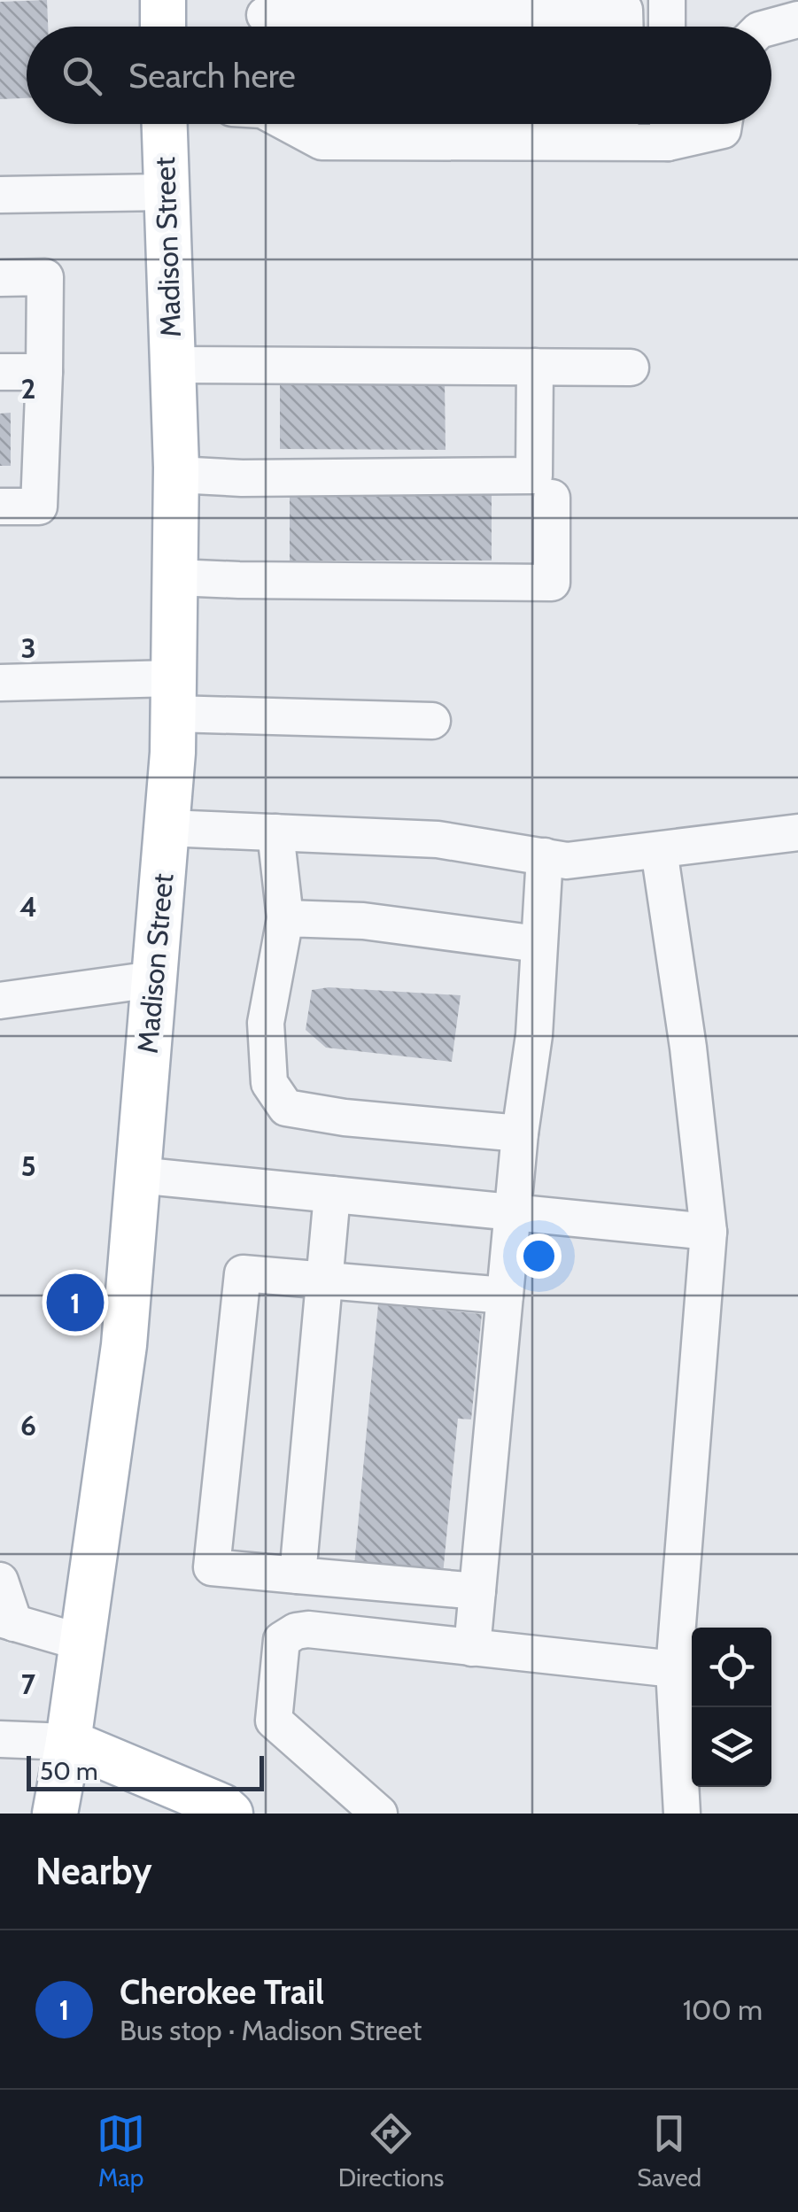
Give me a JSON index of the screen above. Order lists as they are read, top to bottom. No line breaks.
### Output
{"streets":{"main road":["Madison Street"]},"scale_bar":"50 m","page":{"search":"Search here","pins":"1","scale":"50 m","heading":"Nearby","list":[{"mark":"1","name":"Cherokee Trail","note":"Bus stop · Madison Street","value":"100 m"}],"nav":["Map","Directions","Saved"]},"grid":{"rows":["2","3","4","5","6","7"]}}
